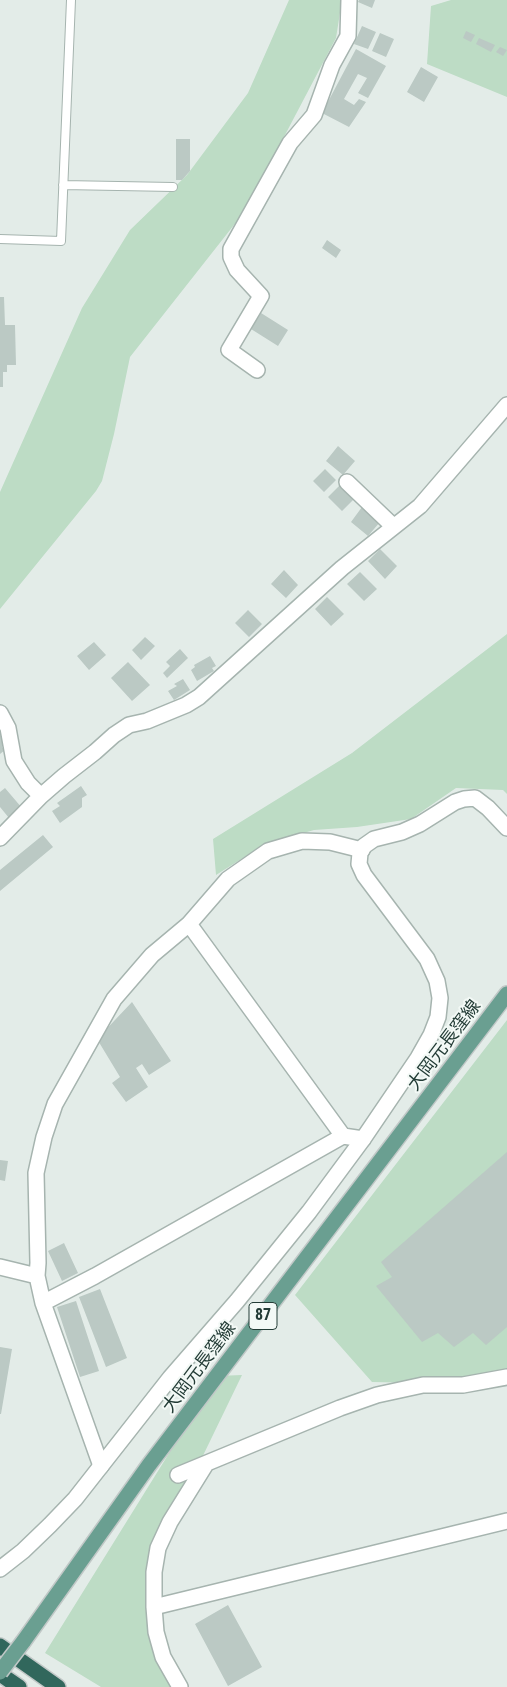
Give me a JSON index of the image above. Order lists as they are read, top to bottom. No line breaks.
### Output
{"streets":{"main road":["大岡元長窪線","87"]}}
